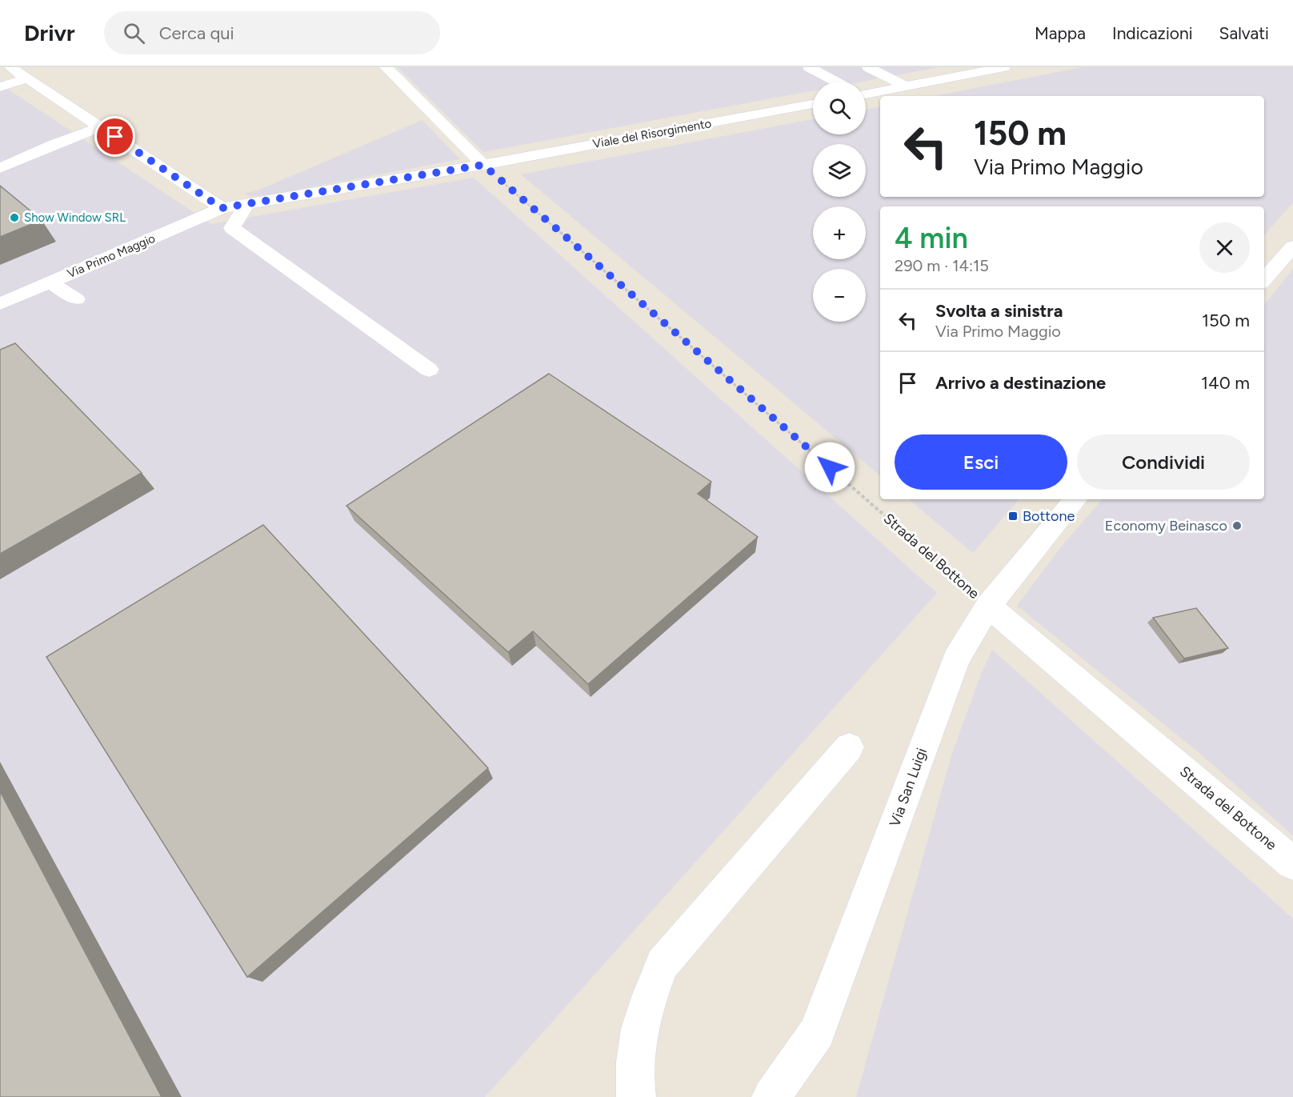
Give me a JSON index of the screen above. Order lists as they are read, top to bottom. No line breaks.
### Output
{"streets":{"street":["Viale del Risorgimento","Via Primo Maggio","Strada del Bottone","Via San Luigi"]},"crossings":[["Viale del Risorgimento","Via Primo Maggio"],["Viale del Risorgimento","Strada del Bottone"],["Via Primo Maggio","Strada del Bottone"],["Strada del Bottone","Via San Luigi"]],"places":{"other":["Show Window SRL","Economy Beinasco"],"transit":["Bottone"]},"page":{"header":"Drivr","search":"Cerca qui","nav":["Mappa","Indicazioni","Salvati"],"map_buttons":["+","−"],"turn":["150 m","Via Primo Maggio"],"heading":["4 min","290 m · 14:15"],"list":[{"name":"Svolta a sinistra","note":"Via Primo Maggio","value":"150 m"},{"name":"Arrivo a destinazione","value":"140 m"}],"buttons":["Esci","Condividi"]}}
